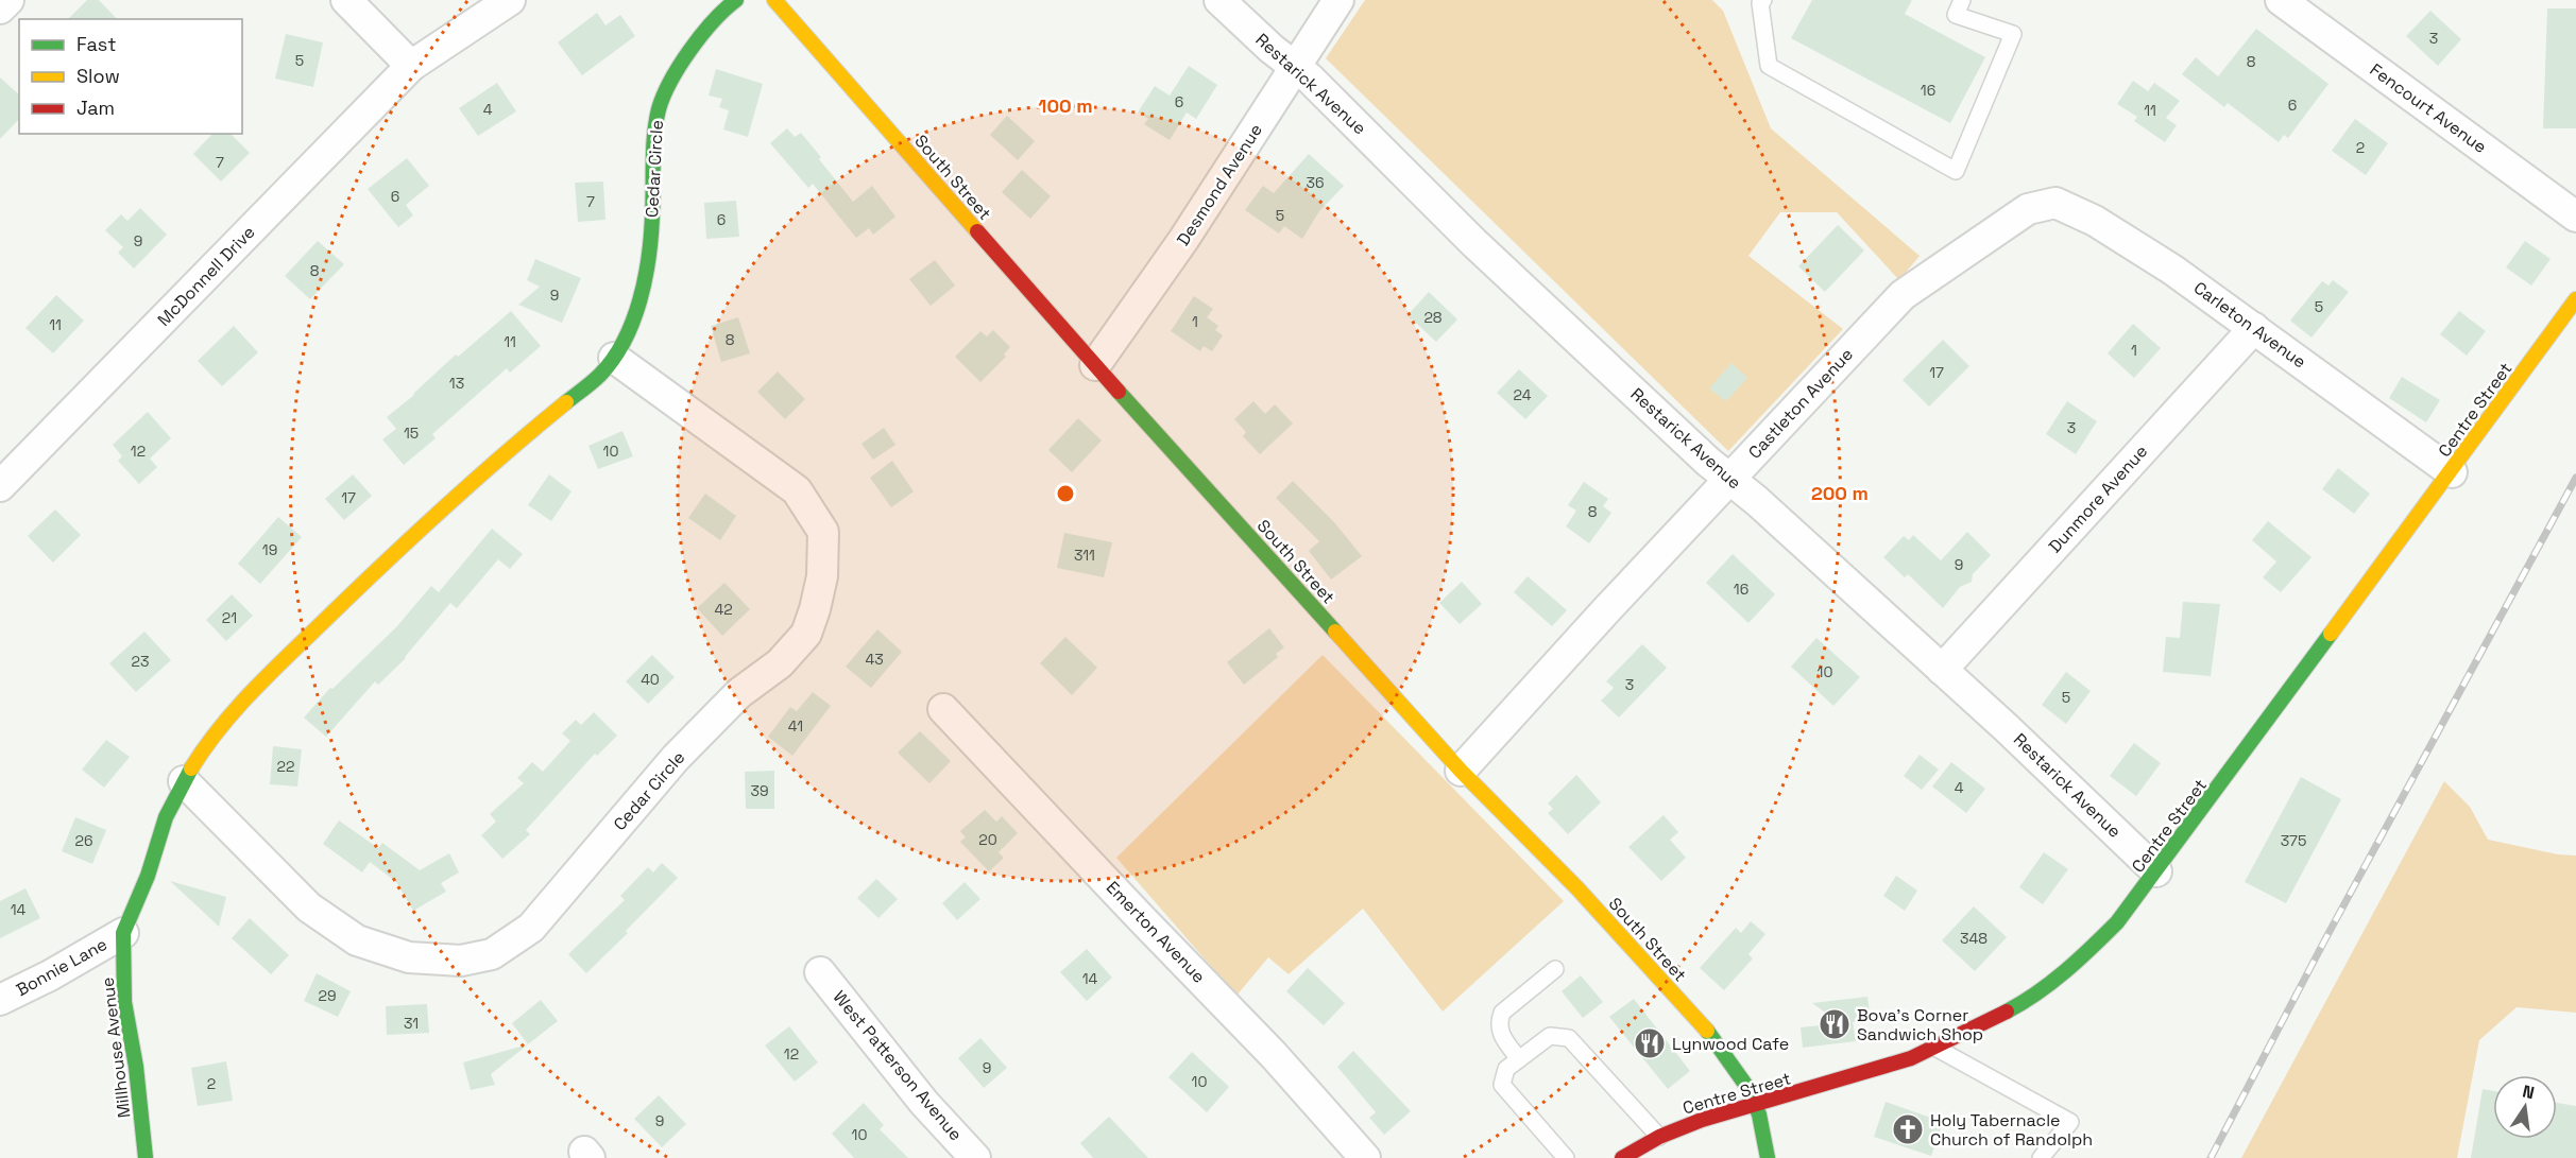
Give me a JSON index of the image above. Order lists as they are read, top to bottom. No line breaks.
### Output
{"streets":{"main road":["Cedar Circle","South Street","Centre Street","Millhouse Avenue"],"street":["Restarick Avenue","Fencourt Avenue","Desmond Avenue","McDonnell Drive","Carleton Avenue","Castleton Avenue","Dunmore Avenue","Emerton Avenue","Bonnie Lane","West Patterson Avenue"]},"crossings":[["Restarick Avenue","Desmond Avenue"],["Restarick Avenue","Castleton Avenue"],["Restarick Avenue","Centre Street"],["Restarick Avenue","Dunmore Avenue"],["Cedar Circle","Bonnie Lane"],["Cedar Circle","Millhouse Avenue"],["South Street","Desmond Avenue"],["South Street","Castleton Avenue"],["South Street","Centre Street"],["Carleton Avenue","Castleton Avenue"],["Carleton Avenue","Centre Street"],["Carleton Avenue","Dunmore Avenue"],["Bonnie Lane","Millhouse Avenue"]],"places":{"restaurant":["Bova's Corner Sandwich Shop","Lynwood Cafe"],"church":["Holy Tabernacle Church of Randolph"]},"house_numbers":["3","5","8","16","6","6","4","11","2","7","36","6","7","5","6","9","8","9","5","28","1","11","8","11","1","17","13","24","3","15","12","10","17","8","19","311","9","16","42","21","43","23","10","40","3","5","41","22","4","39","20","26","375","14","348","14","29","31","12","9","10","2","9","10"],"legend":["Fast","Slow","Jam"],"north":"top","rings":["100 m","200 m"]}
